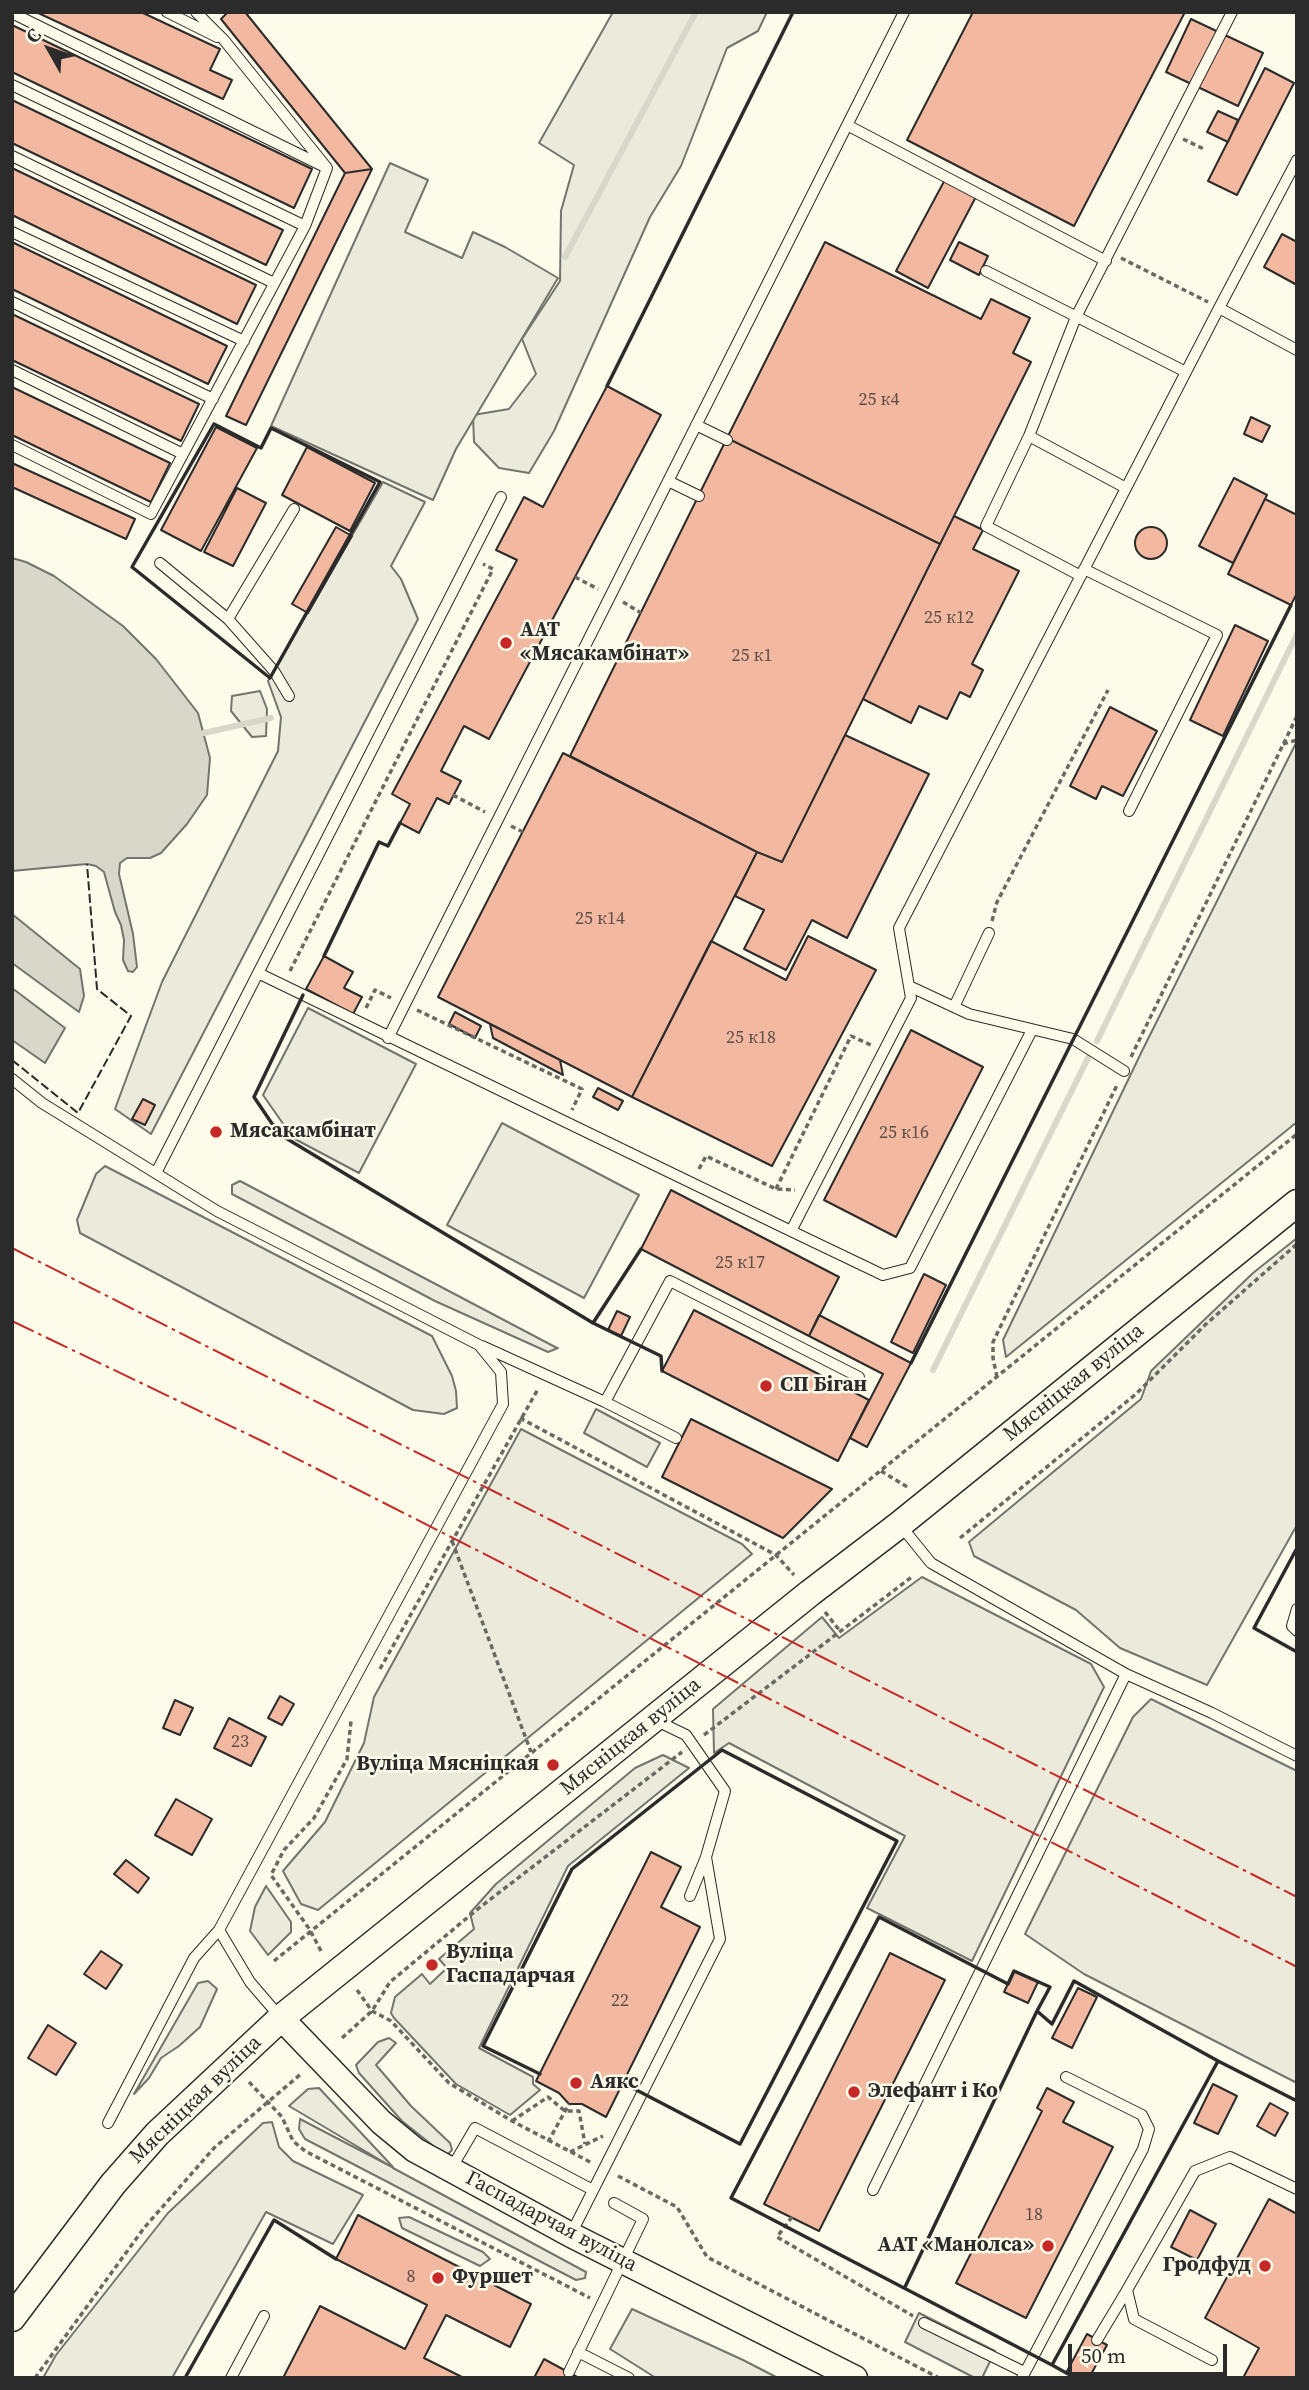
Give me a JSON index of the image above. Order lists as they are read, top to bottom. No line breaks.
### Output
{"streets":{"main road":["Мясніцкая вуліца"],"street":["Гаспадарчая вуліца"]},"crossings":[["Мясніцкая вуліца","Гаспадарчая вуліца"]],"places":["ААТ «Мясакамбінат»","Мясакамбінат","СП Біган","Вуліца Мясніцкая","Вуліца Гаспадарчая","Аякс","Элефант і Ко","ААТ «Манолса»","Гродфуд","Фуршет"],"house_numbers":["25 к4","25 к12","25 к1","25 к14","25 к18","25 к16","25 к17","23","22","18","8"],"scale_bar":"50 m","north":"top left"}
